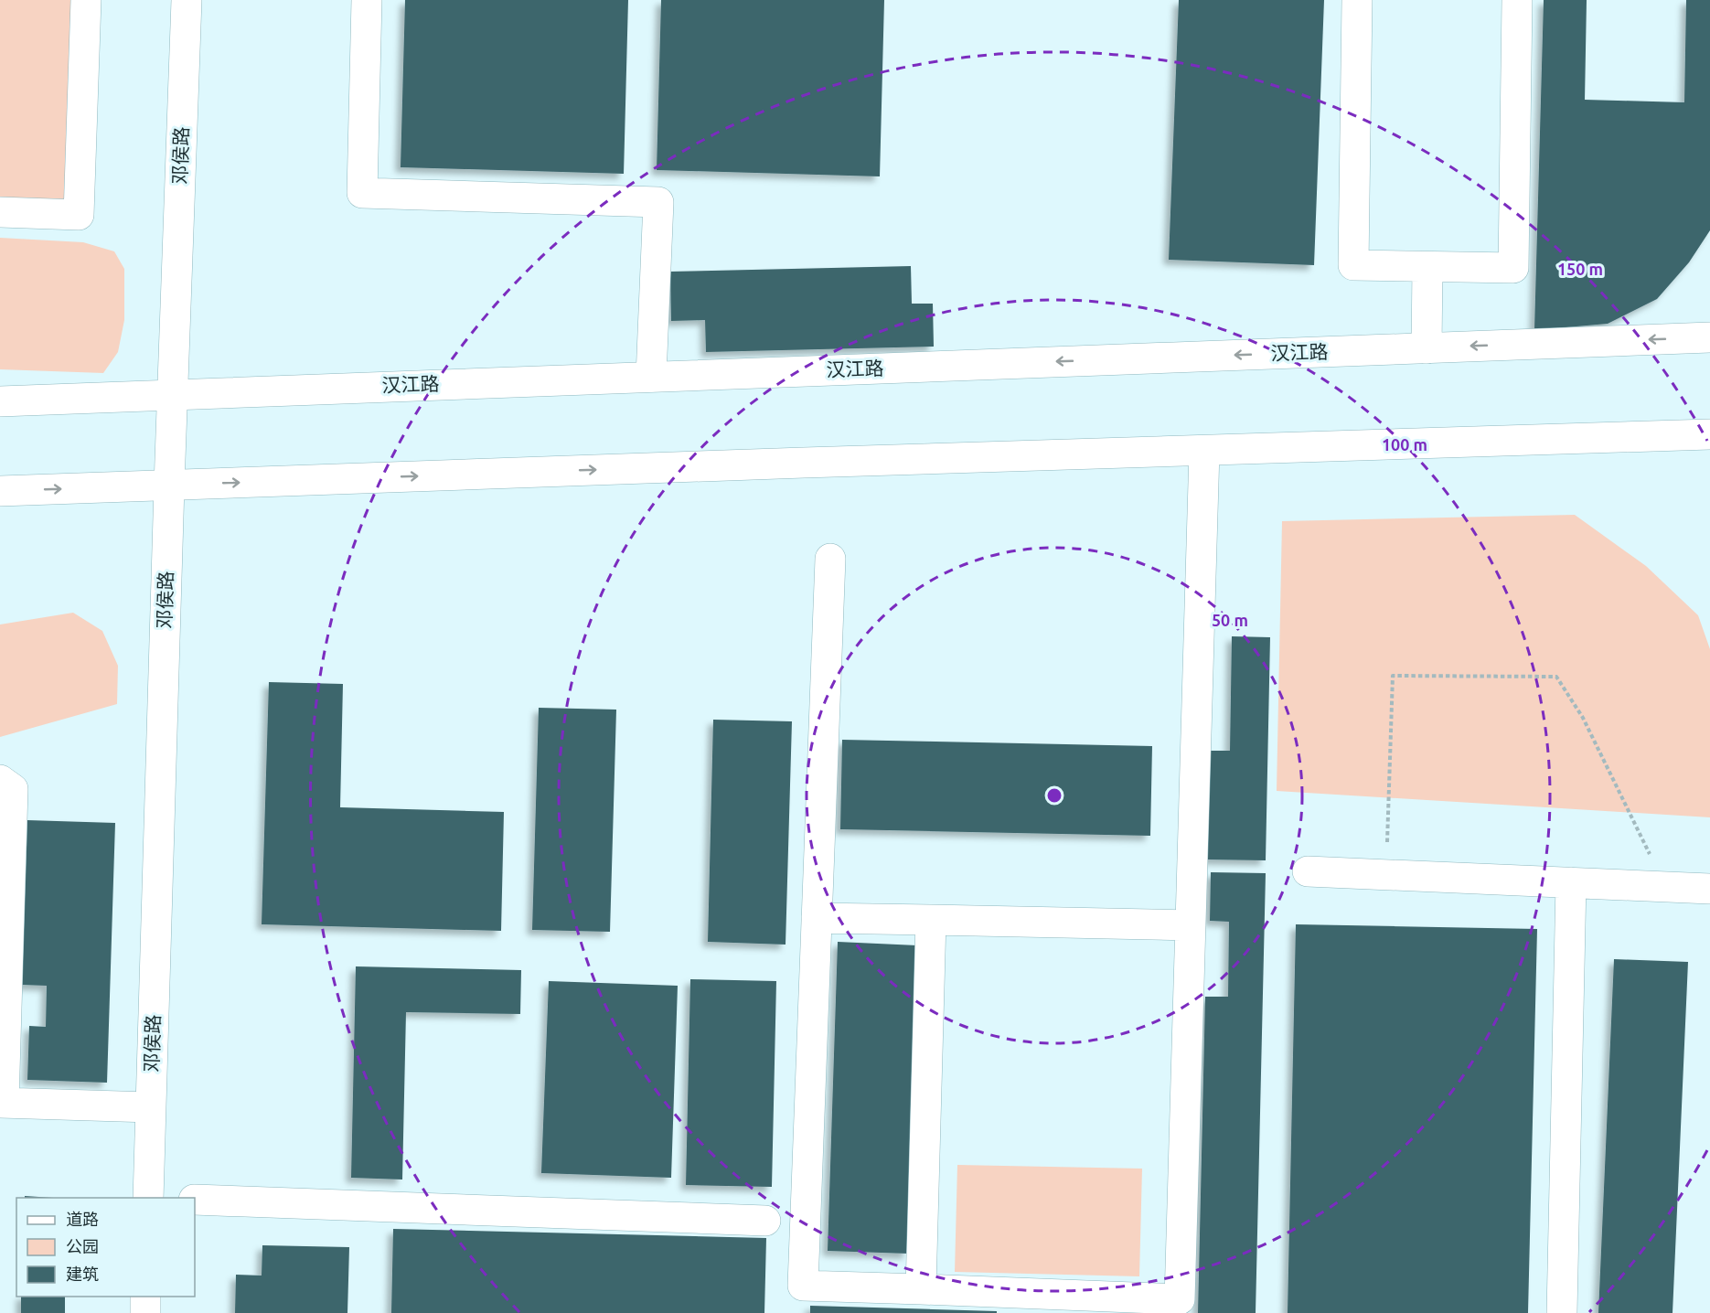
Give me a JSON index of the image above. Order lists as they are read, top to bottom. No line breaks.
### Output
{"streets":{"main road":["邓侯路","汉江路"]},"crossings":[["邓侯路","汉江路"]],"legend":["道路","公园","建筑"],"rings":["150 m","100 m","50 m"]}
